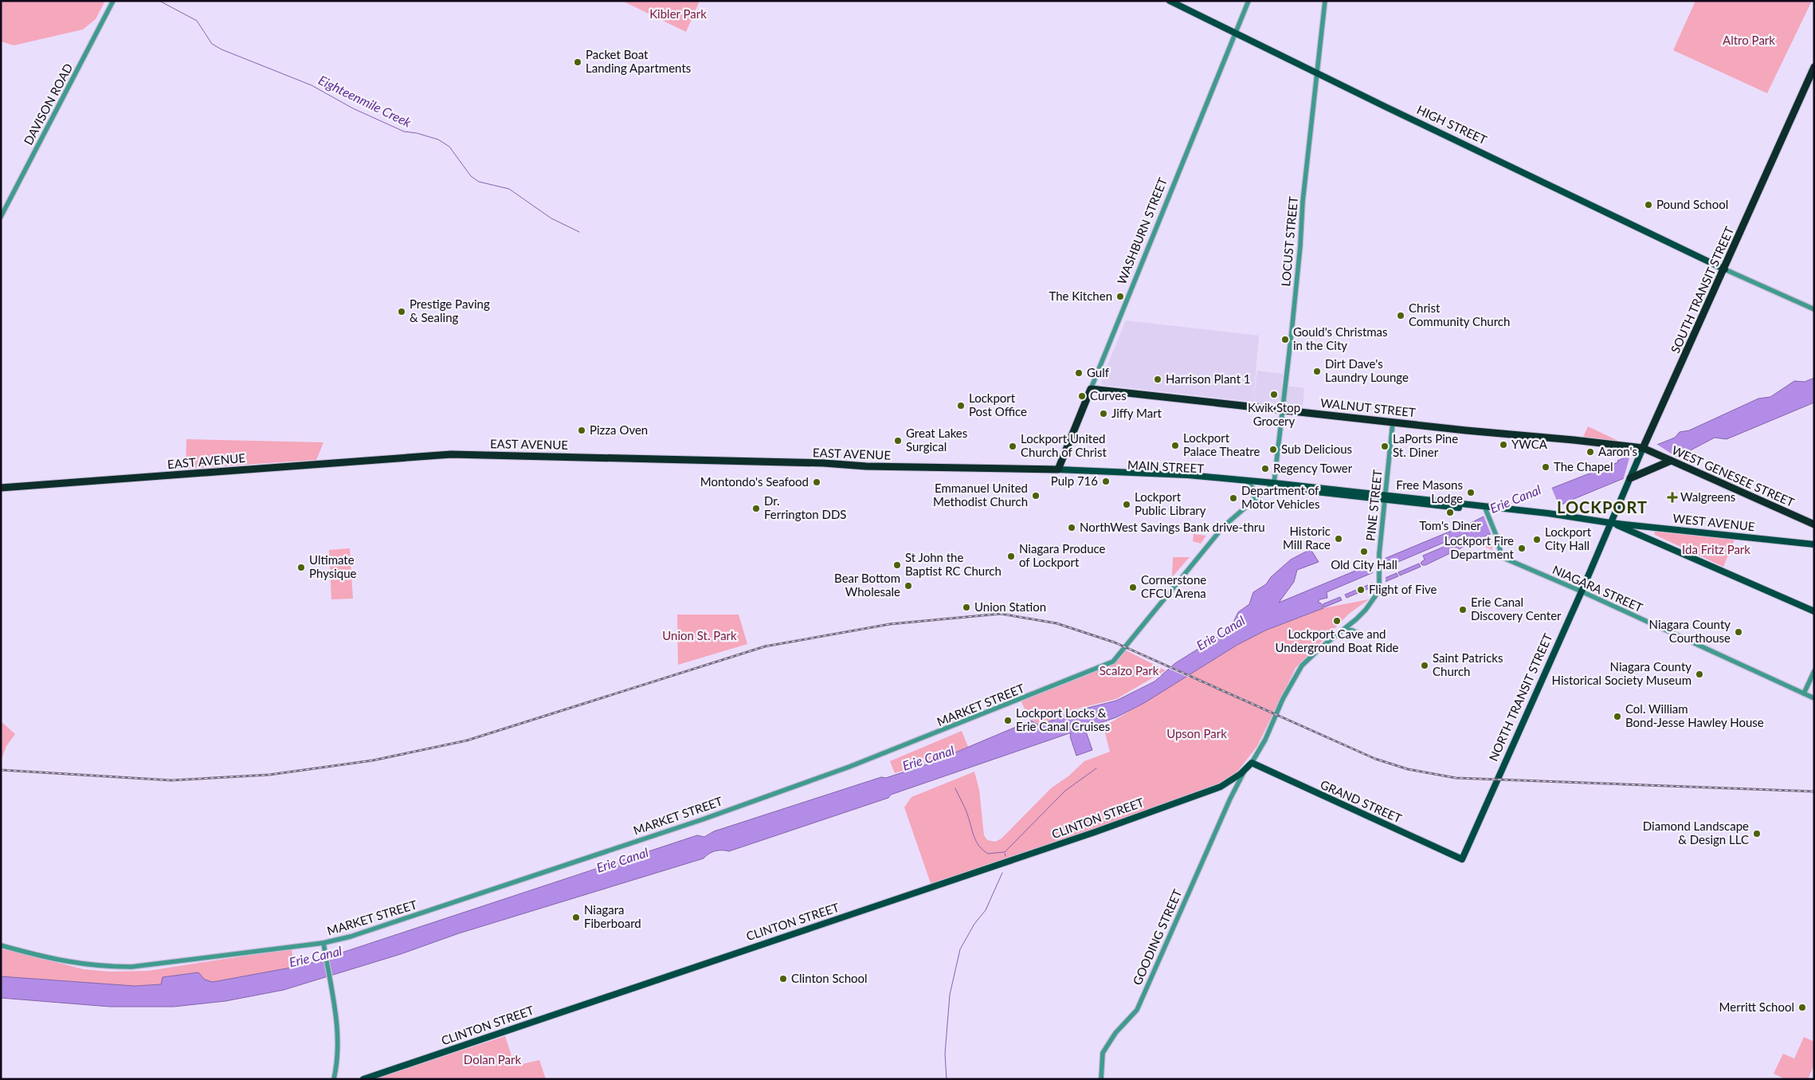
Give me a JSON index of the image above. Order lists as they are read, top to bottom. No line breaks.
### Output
{"streets":{"highway":["WASHBURN STREET","SOUTH TRANSIT STREET","WALNUT STREET","EAST AVENUE","WEST GENESEE STREET"],"main road":["HIGH STREET","MAIN STREET","WEST AVENUE","NORTH TRANSIT STREET","GRAND STREET","CLINTON STREET","GOODING STREET"],"street":["DAVISON ROAD","LOCUST STREET","PINE STREET","NIAGARA STREET","MARKET STREET"]},"crossings":[["HIGH STREET","WASHBURN STREET"],["HIGH STREET","LOCUST STREET"],["HIGH STREET","SOUTH TRANSIT STREET"],["WASHBURN STREET","WALNUT STREET"],["WASHBURN STREET","EAST AVENUE"],["WASHBURN STREET","MAIN STREET"],["LOCUST STREET","WALNUT STREET"],["LOCUST STREET","MAIN STREET"],["LOCUST STREET","MARKET STREET"],["SOUTH TRANSIT STREET","WALNUT STREET"],["SOUTH TRANSIT STREET","MAIN STREET"],["SOUTH TRANSIT STREET","WEST GENESEE STREET"],["SOUTH TRANSIT STREET","WEST AVENUE"],["SOUTH TRANSIT STREET","NORTH TRANSIT STREET"],["WALNUT STREET","WEST GENESEE STREET"],["WALNUT STREET","PINE STREET"],["EAST AVENUE","MAIN STREET"],["MAIN STREET","PINE STREET"],["MAIN STREET","WEST AVENUE"],["MAIN STREET","NIAGARA STREET"],["MAIN STREET","NORTH TRANSIT STREET"],["MAIN STREET","MARKET STREET"],["PINE STREET","GOODING STREET"],["WEST AVENUE","NORTH TRANSIT STREET"],["NIAGARA STREET","NORTH TRANSIT STREET"],["NORTH TRANSIT STREET","GRAND STREET"],["GRAND STREET","GOODING STREET"],["CLINTON STREET","GOODING STREET"]],"districts":["LOCKPORT"],"water":["Eighteenmile Creek","Erie Canal"],"parks":["Kibler Park","Altro Park","Ida Fritz Park","Union St. Park","Scalzo Park","Upson Park","Dolan Park"],"places":{"other":["Packet Boat Landing Apartments","Pound School","The Kitchen","Prestige Paving & Sealing","Christ Community Church","Gould's Christmas in the City","Dirt Dave's Laundry Lounge","Gulf","Harrison Plant 1","Kwik Stop Grocery","Curves","Lockport Post Office","Jiffy Mart","Pizza Oven","Great Lakes Surgical","YWCA","Lockport Palace Theatre","Lockport United Church of Christ","LaPorts Pine St. Diner","Sub Delicious","Aaron's","The Chapel","Regency Tower","Pulp 716","Montondo's Seafood","Free Masons Lodge","Emmanuel United Methodist Church","Department of Motor Vehicles","Lockport Public Library","Dr. Ferrington DDS","Tom's Diner","NorthWest Savings Bank drive-thru","Historic Mill Race","Lockport City Hall","Lockport Fire Department","Old City Hall","Niagara Produce of Lockport","St John the Baptist RC Church","Ultimate Physique","Bear Bottom Wholesale","Cornerstone CFCU Arena","Flight of Five","Union Station","Erie Canal Discovery Center","Lockport Cave and Underground Boat Ride","Niagara County Courthouse","Saint Patricks Church","Niagara County Historical Society Museum","Col. William Bond-Jesse Hawley House","Lockport Locks & Erie Canal Cruises","Diamond Landscape & Design LLC","Niagara Fiberboard","Clinton School","Merritt School"],"health":["Walgreens"]}}
